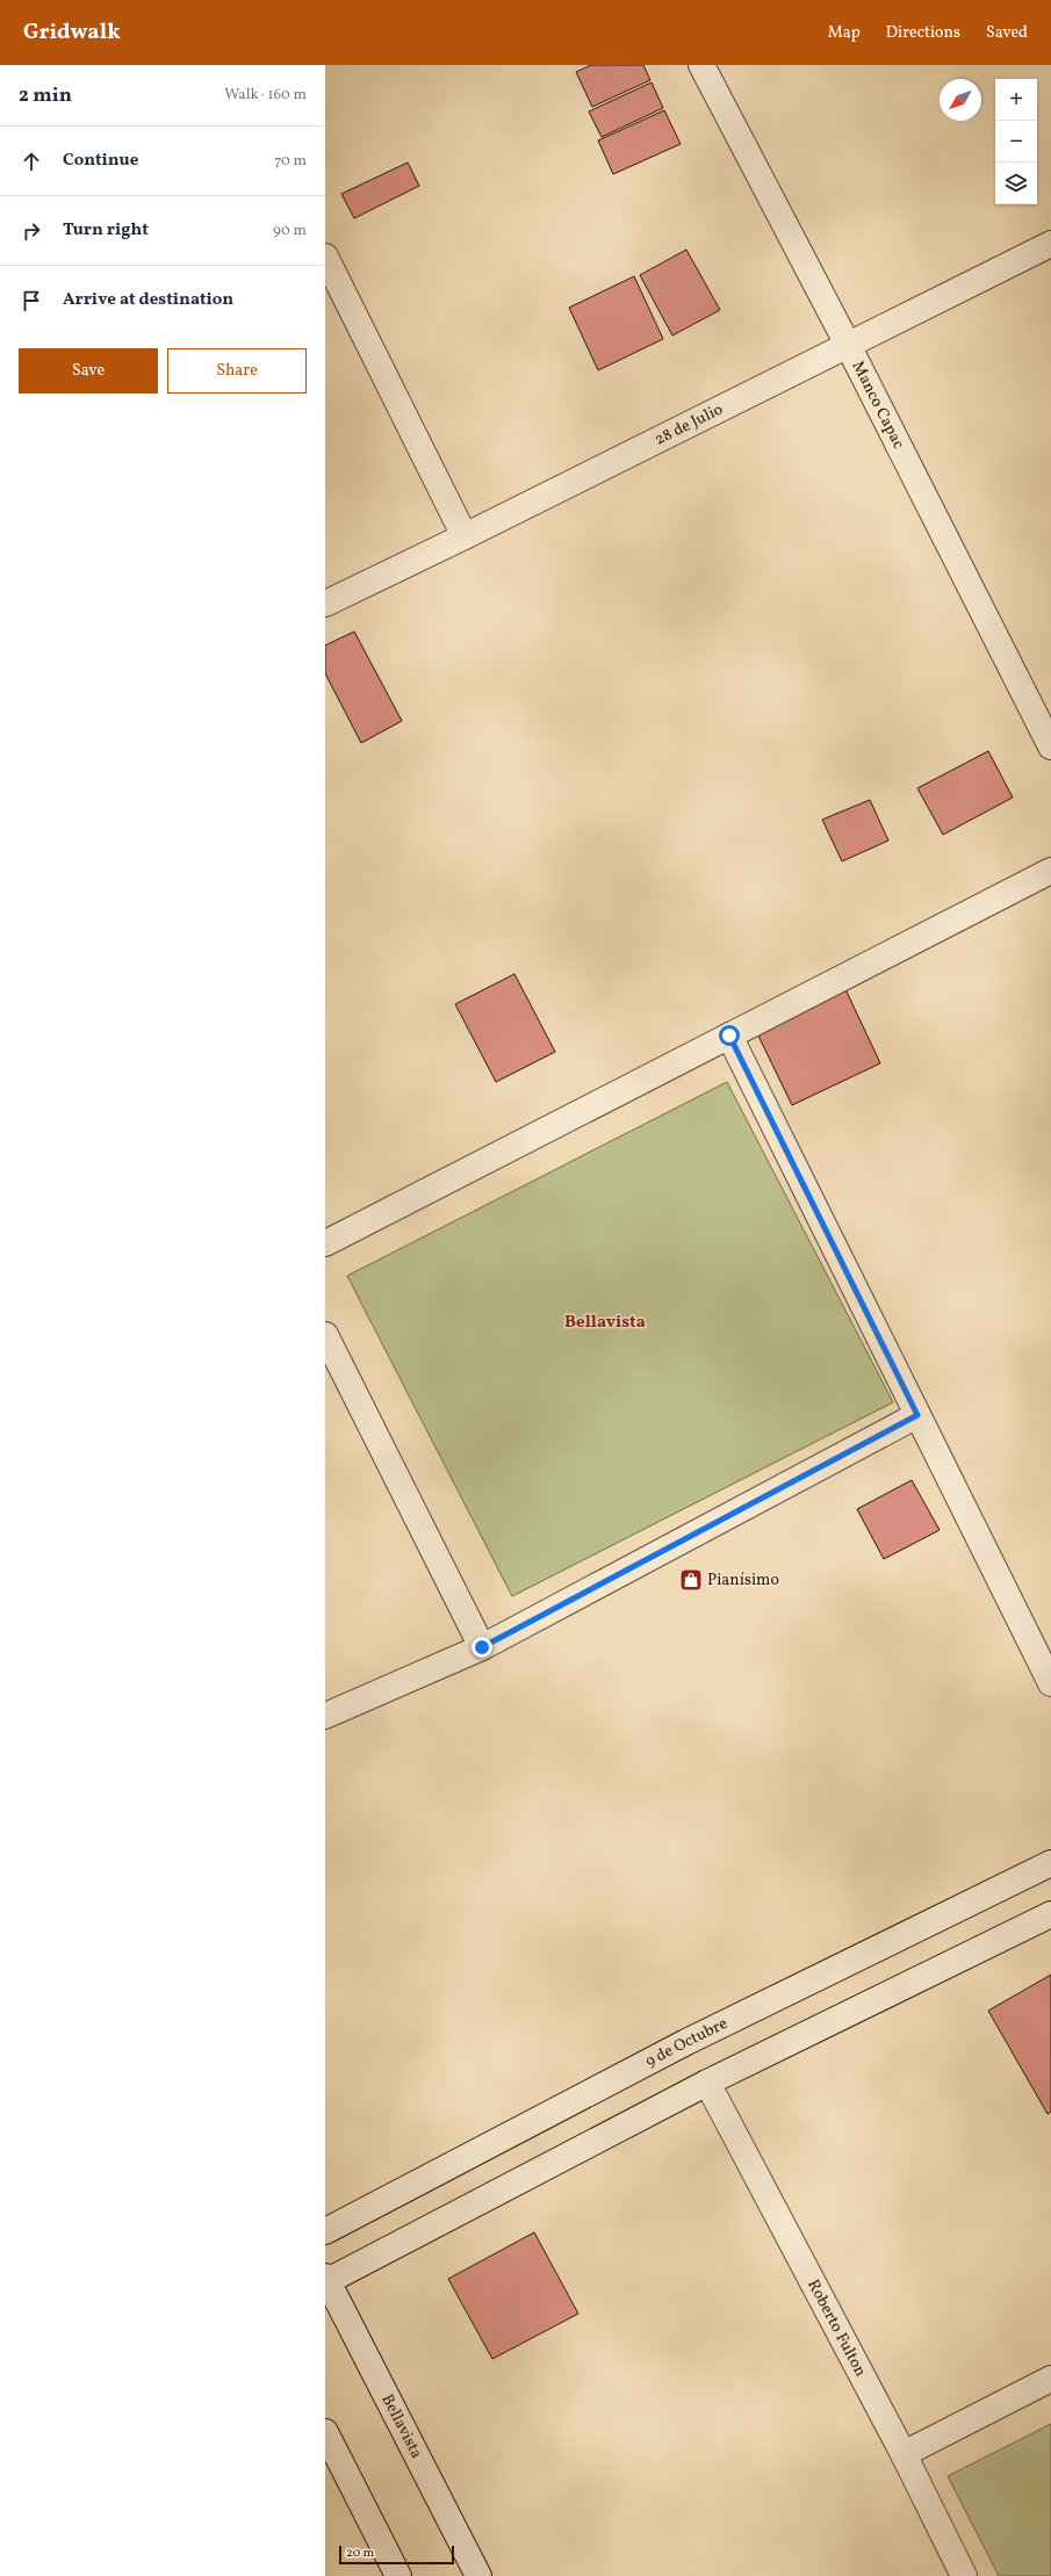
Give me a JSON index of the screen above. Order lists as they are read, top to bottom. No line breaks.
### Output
{"streets":{"street":["Manco Capac","28 de Julio","9 de Octubre","Roberto Fulton","Bellavista"]},"crossings":[["Manco Capac","28 de Julio"]],"districts":["Bellavista"],"places":{"shop":["Pianísimo"]},"scale_bar":"20 m","north":"bottom left","page":{"header":"Gridwalk","nav":["Map","Directions","Saved"],"heading":["2 min","Walk · 160 m"],"map_buttons":["+","−"],"list":[["Continue","70 m"],["Turn right","90 m"],"Arrive at destination"],"buttons":["Save","Share"],"scale":"20 m"}}
